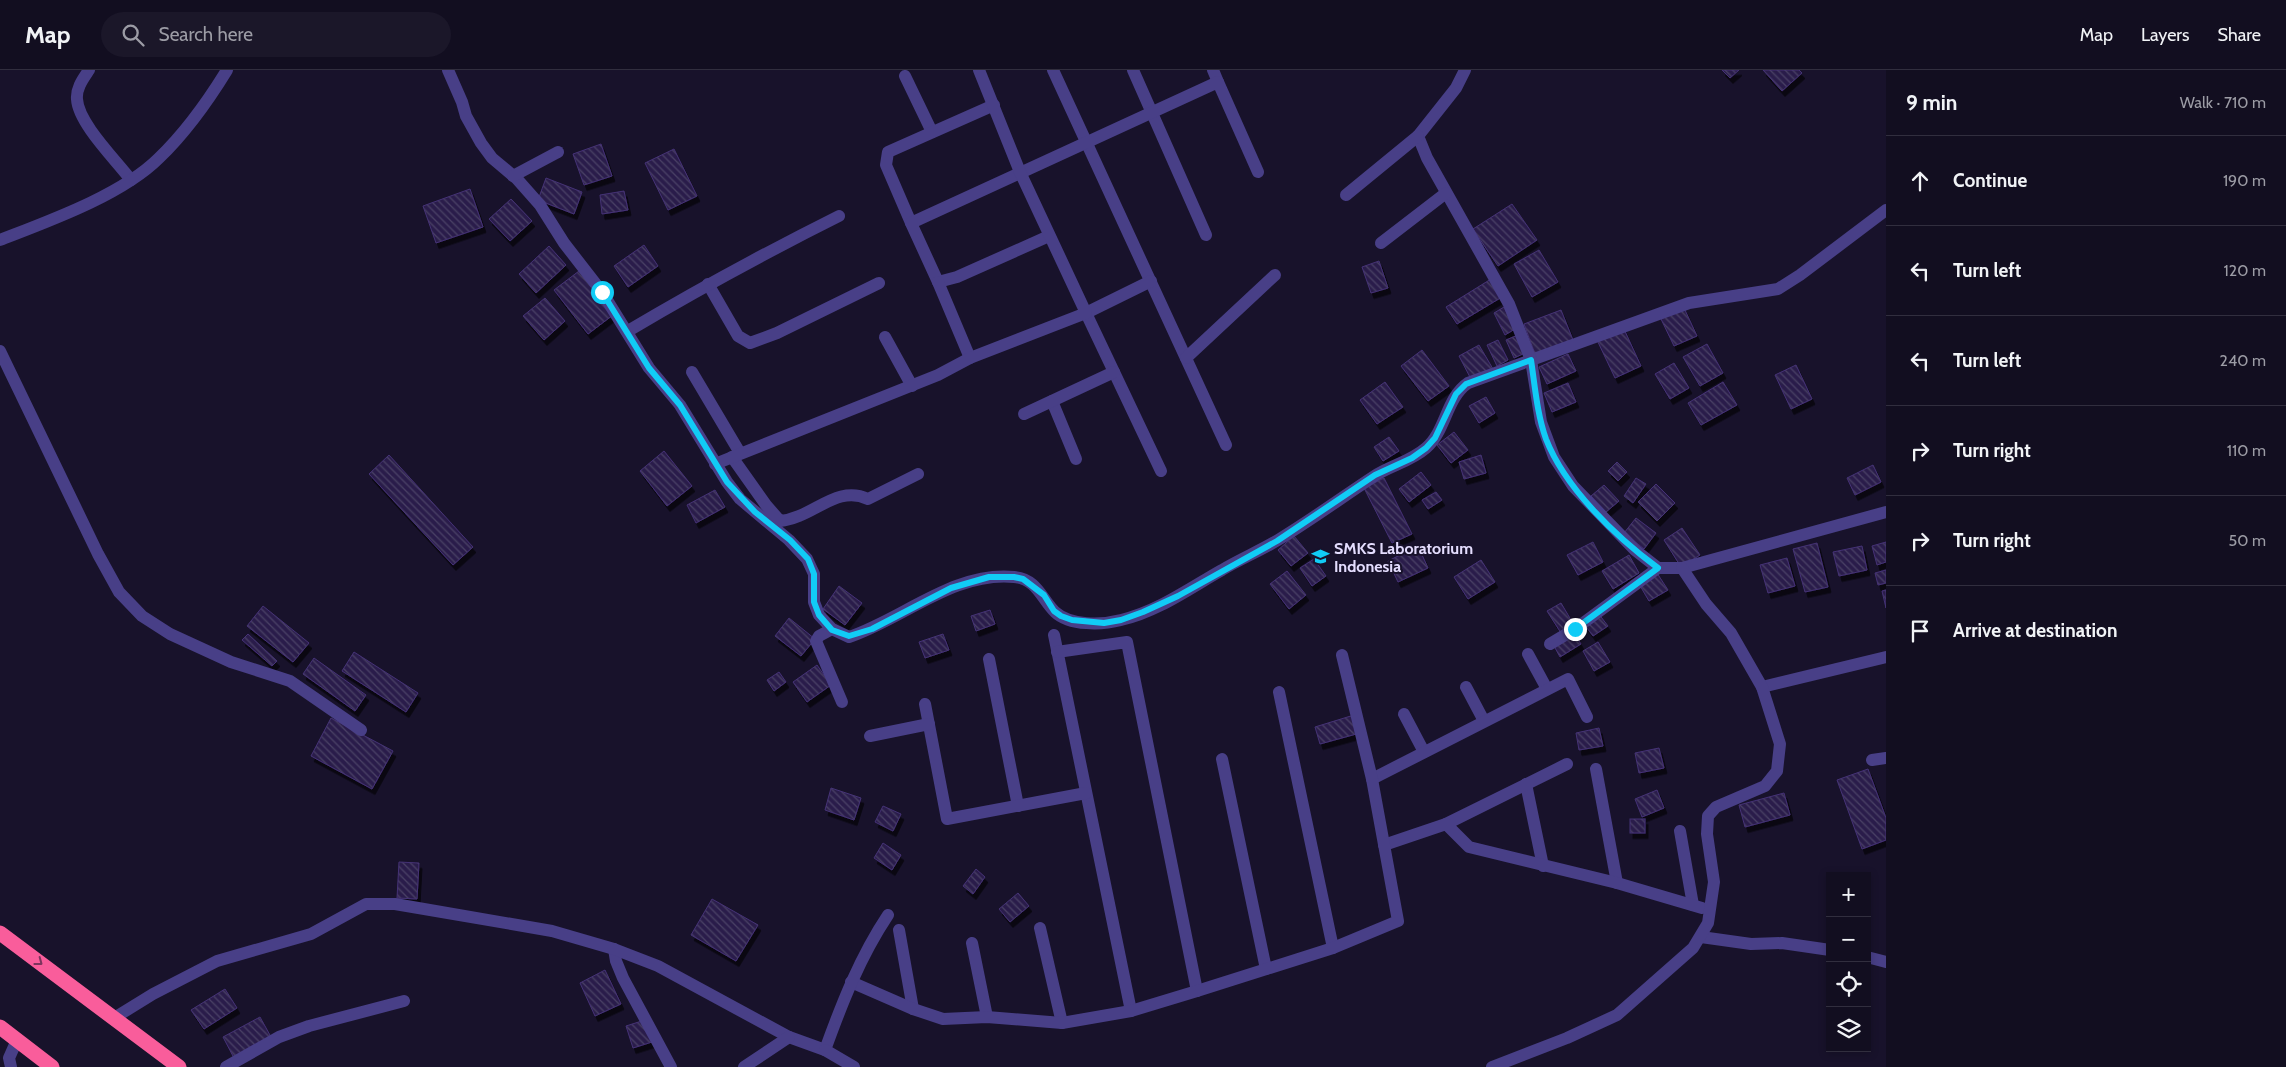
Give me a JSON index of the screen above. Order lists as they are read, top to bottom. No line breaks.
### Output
{"places":{"school or university":["SMKS Laboratorium Indonesia"]},"page":{"header":"Map","search":"Search here","nav":["Map","Layers","Share"],"heading":["9 min","Walk · 710 m"],"list":[["Continue","190 m"],["Turn left","120 m"],["Turn left","240 m"],["Turn right","110 m"],["Turn right","50 m"],"Arrive at destination"],"map_buttons":["+","−"]}}
